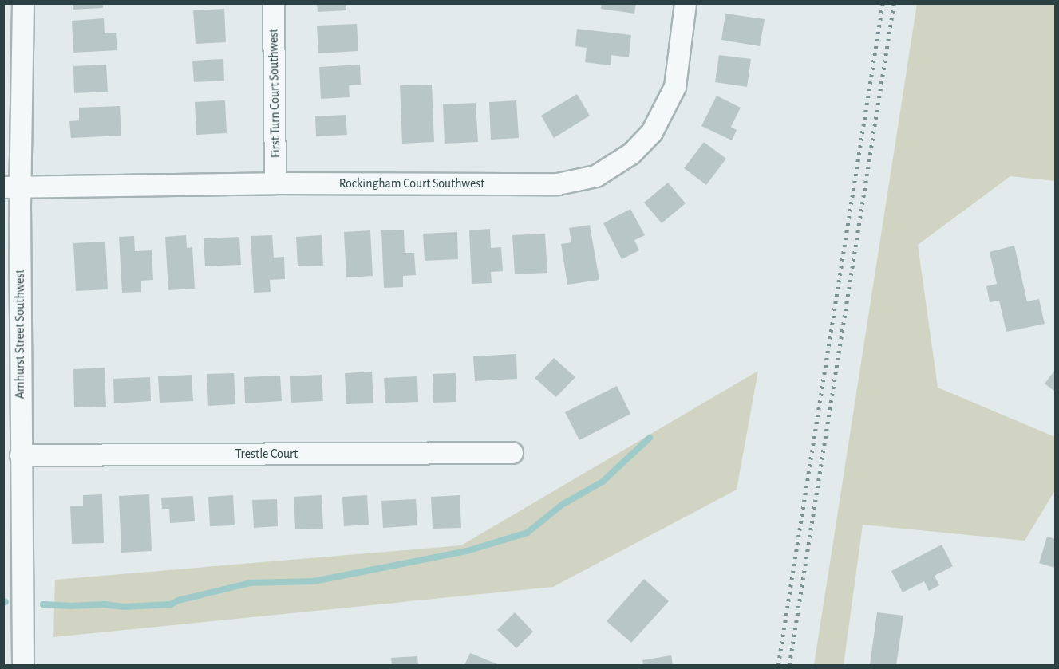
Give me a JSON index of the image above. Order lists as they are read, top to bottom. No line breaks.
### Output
{"streets":{"street":["First Turn Court Southwest","Rockingham Court Southwest","Amhurst Street Southwest","Trestle Court"]},"crossings":[["First Turn Court Southwest","Rockingham Court Southwest"],["Rockingham Court Southwest","Amhurst Street Southwest"],["Amhurst Street Southwest","Trestle Court"]]}
